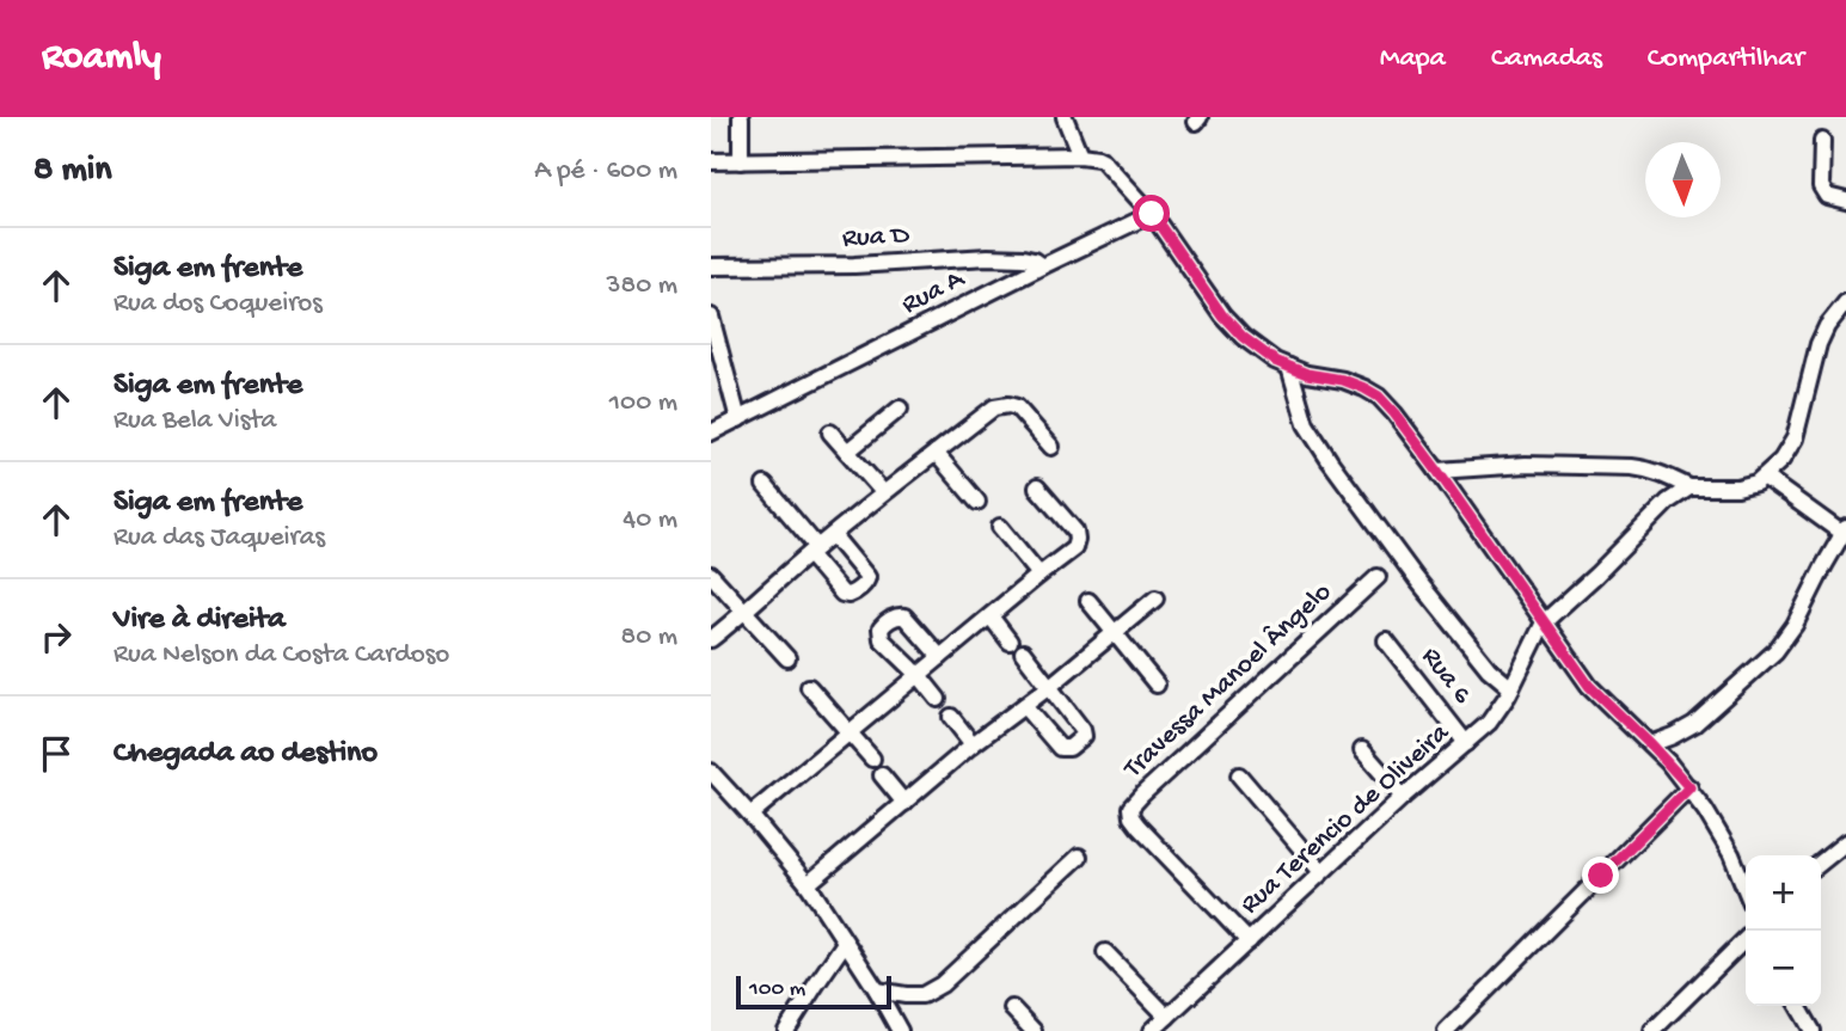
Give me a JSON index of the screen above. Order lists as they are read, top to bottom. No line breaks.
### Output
{"streets":{"street":["Rua D","Rua A","Rua 6","Travessa Manoel Ângelo","Rua Terencio de Oliveira"]},"crossings":[["Rua D","Rua A"],["Rua 6","Rua Terencio de Oliveira"],["Travessa Manoel Ângelo","Rua Terencio de Oliveira"]],"scale_bar":"100 m","north":"bottom","page":{"header":"Roamly","nav":["Mapa","Camadas","Compartilhar"],"heading":["8 min","A pé · 600 m"],"list":[["Siga em frente","Rua dos Coqueiros","380 m"],["Siga em frente","Rua Bela Vista","100 m"],["Siga em frente","Rua das Jaqueiras","40 m"],["Vire à direita","Rua Nelson da Costa Cardoso","80 m"],"Chegada ao destino"],"map_buttons":["+","−"],"scale":"100 m"}}
